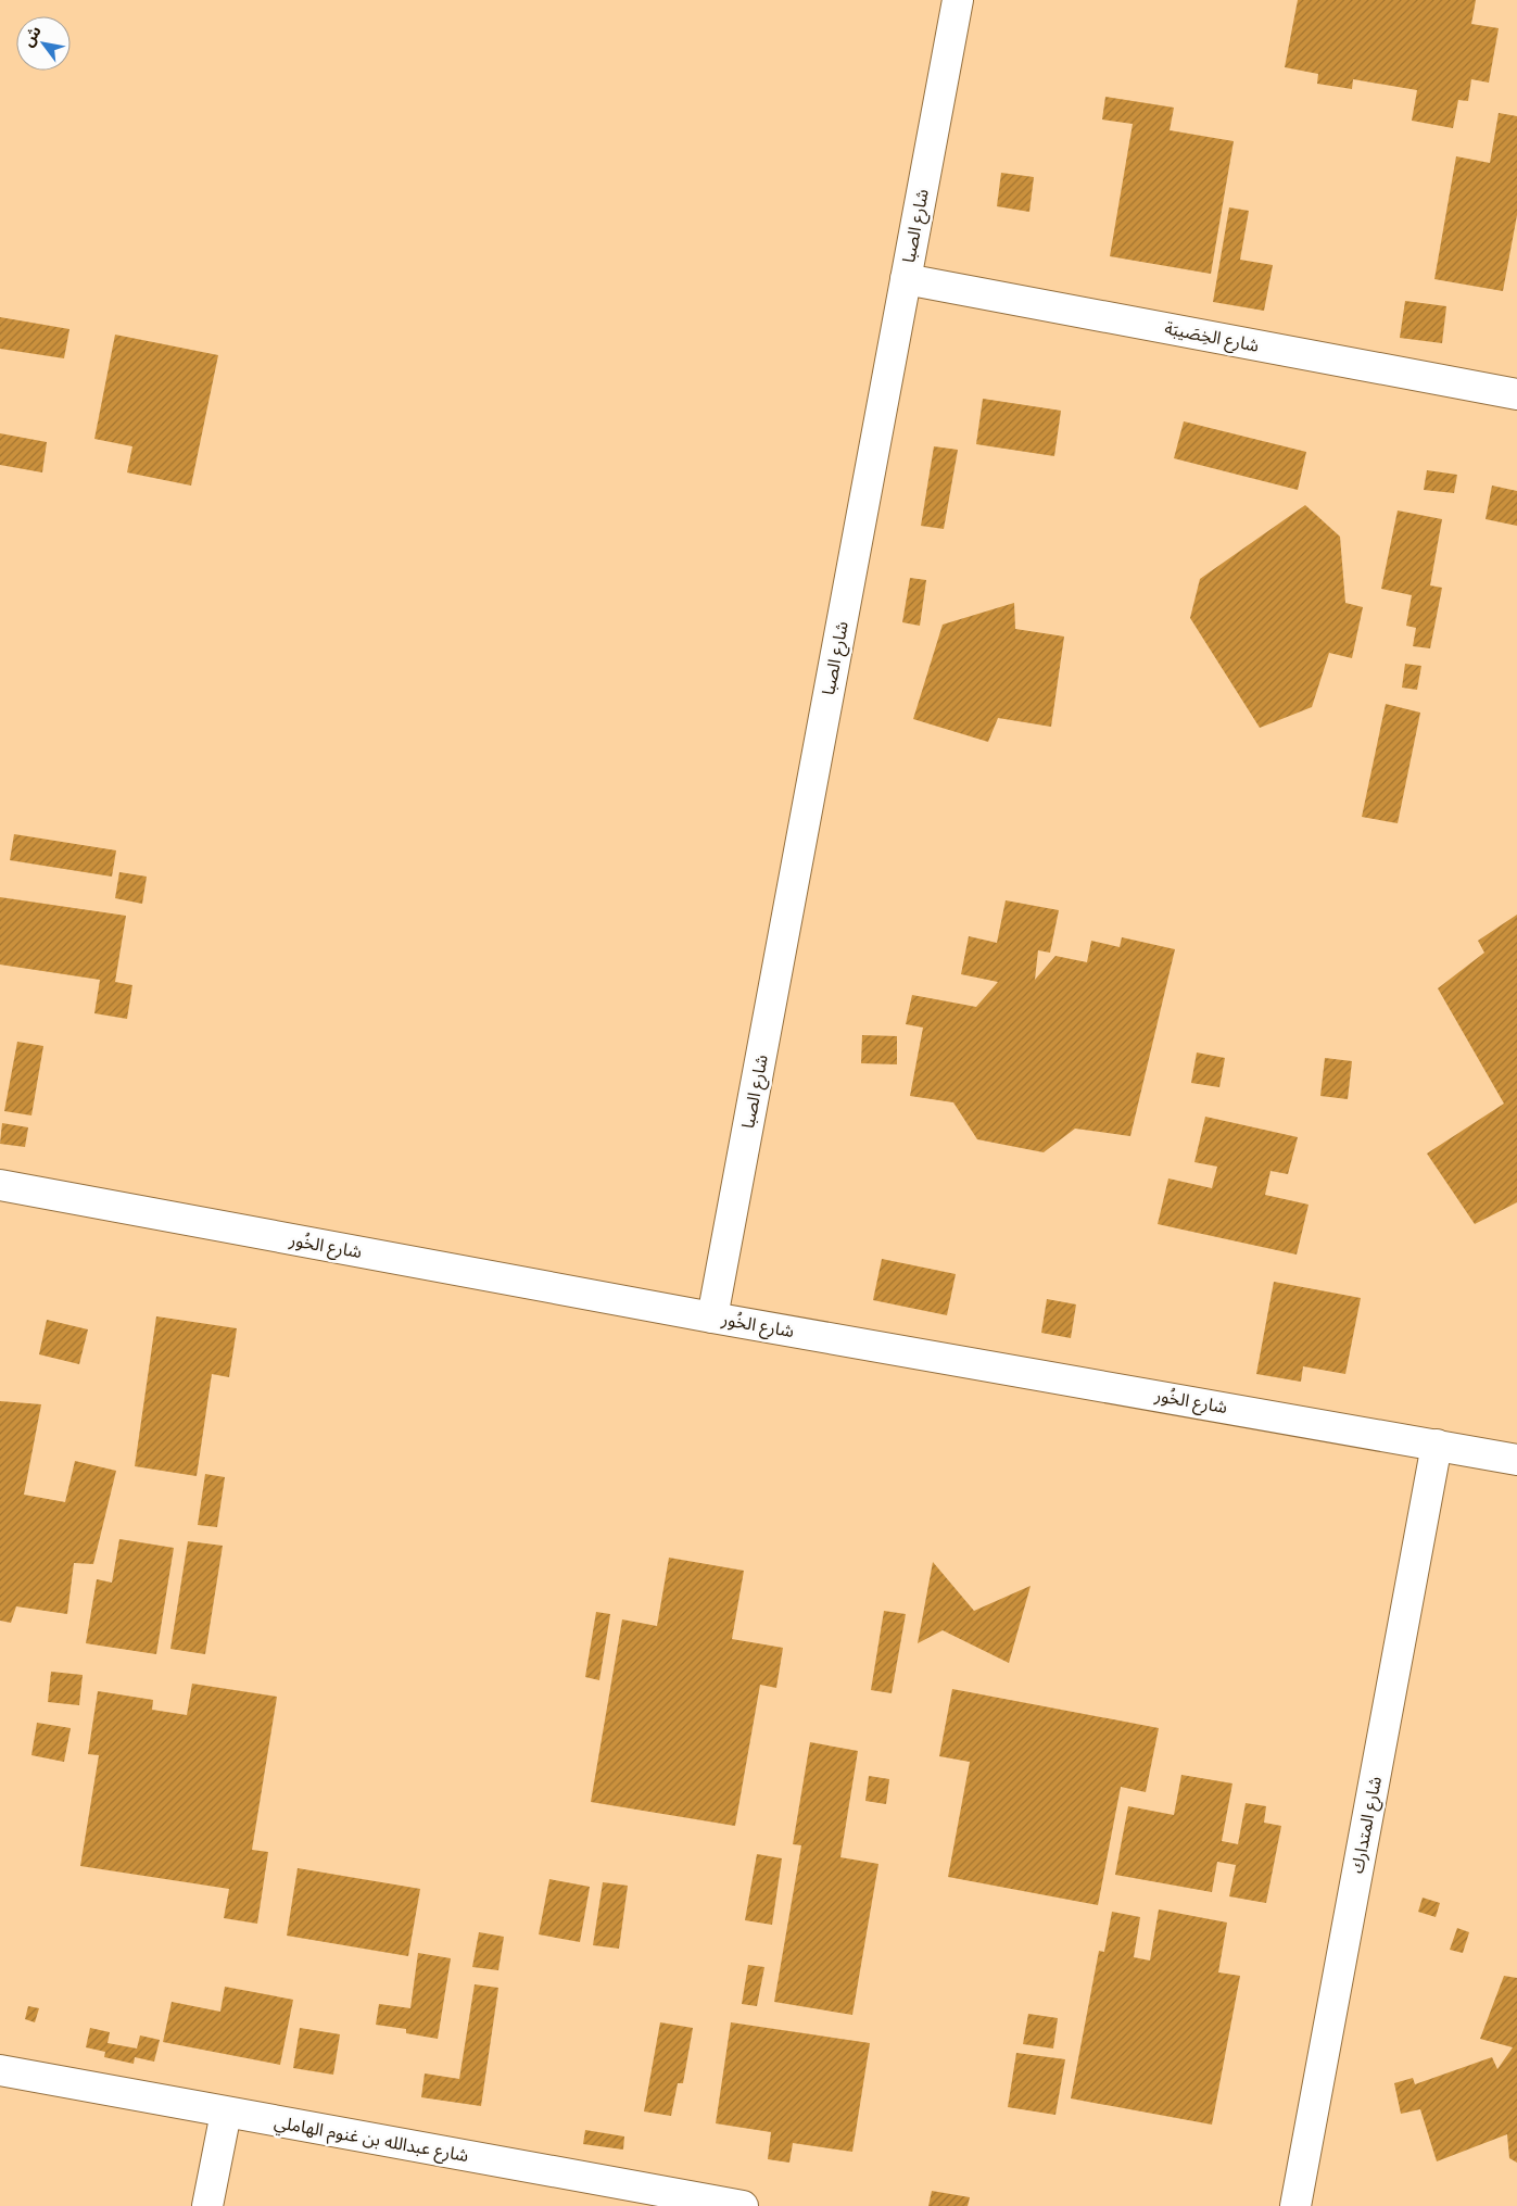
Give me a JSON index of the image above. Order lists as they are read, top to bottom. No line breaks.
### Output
{"streets":{"street":["شارع الصبا","شارع الخِصَيبَة","شارع الخُور","شارع المتدارك","شارع عبدالله بن غنوم الهاملي"]},"crossings":[["شارع الصبا","شارع الخِصَيبَة"],["شارع الصبا","شارع الخُور"],["شارع الخُور","شارع المتدارك"]],"north":"top left"}
